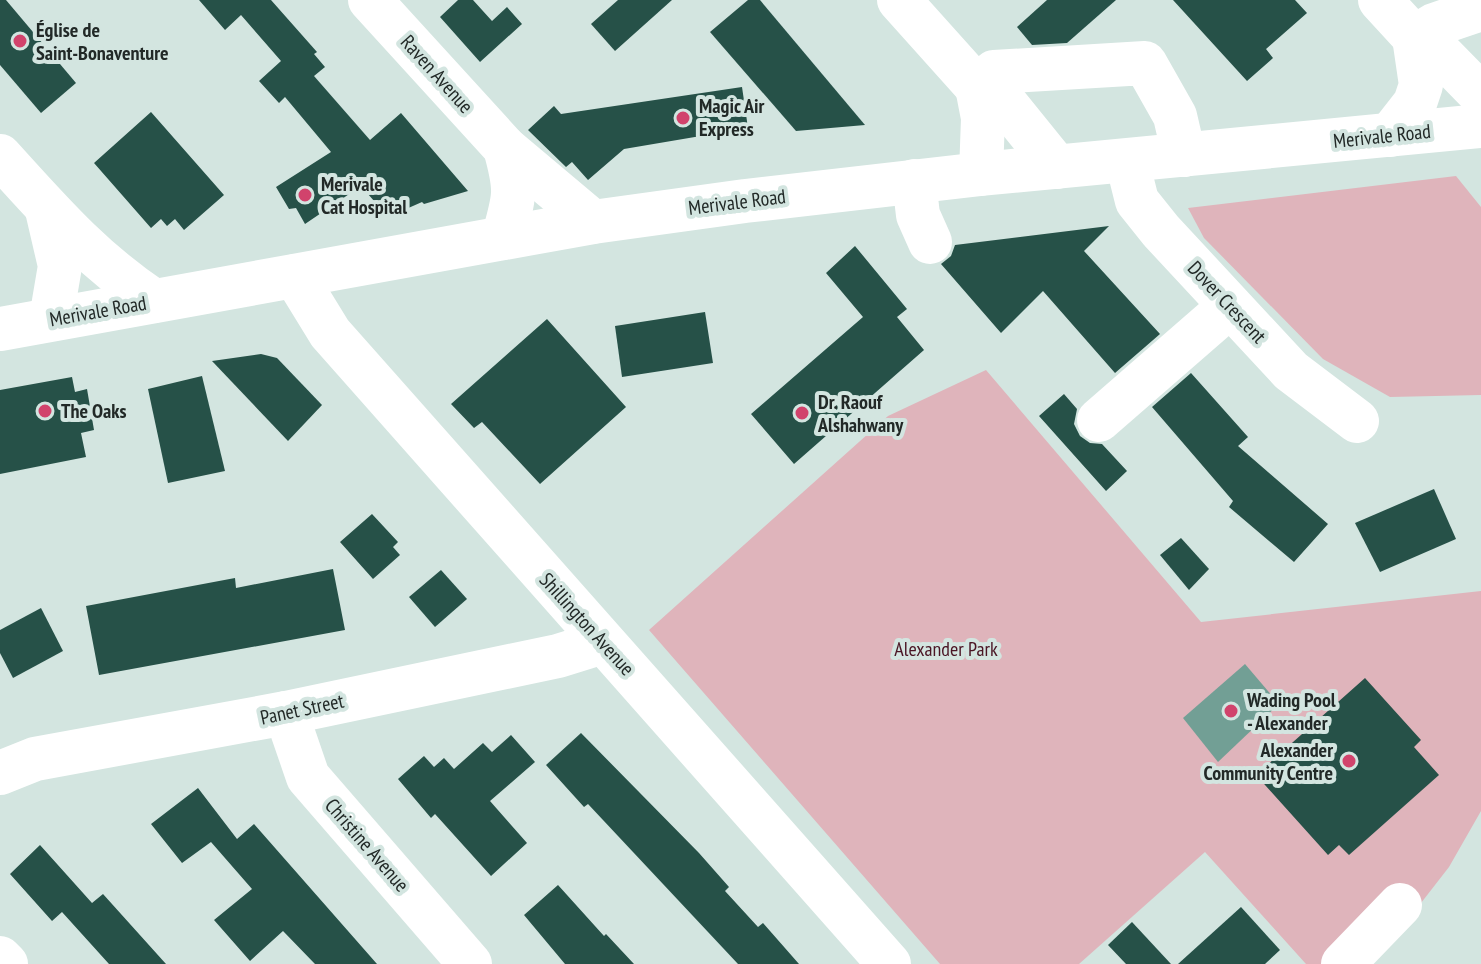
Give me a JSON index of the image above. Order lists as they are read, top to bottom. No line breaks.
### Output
{"streets":{"street":["Raven Avenue","Merivale Road","Dover Crescent","Shillington Avenue","Panet Street","Christine Avenue"]},"crossings":[["Raven Avenue","Merivale Road"],["Merivale Road","Dover Crescent"],["Merivale Road","Shillington Avenue"],["Shillington Avenue","Panet Street"],["Panet Street","Christine Avenue"]],"parks":["Alexander Park"],"places":["Église de Saint-Bonaventure","Magic Air Express","Merivale Cat Hospital","The Oaks","Dr. Raouf Alshahwany","Wading Pool - Alexander","Alexander Community Centre"]}
